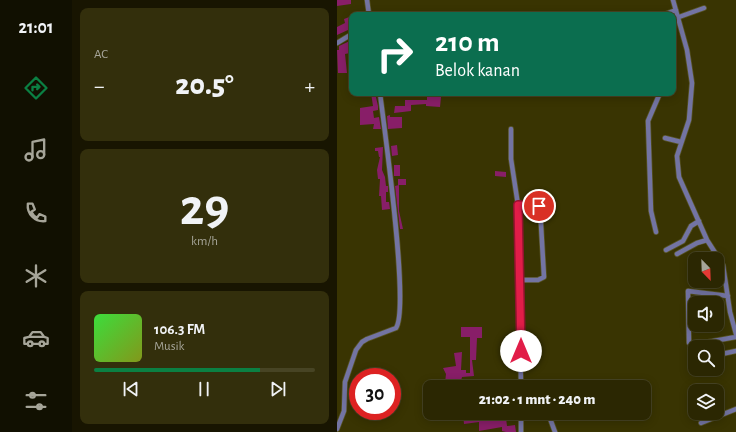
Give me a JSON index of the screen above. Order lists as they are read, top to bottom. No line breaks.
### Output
{"north":"bottom right","page":{"tabs":"21:01","tile":["AC",["29","km/h"]],"turn":["210 m","Belok kanan"],"heat":["−","20.5°","+"],"song":["106.3 FM","Musik"],"limit":"30","trip":"21:02 · 1 mnt · 240 m"}}
